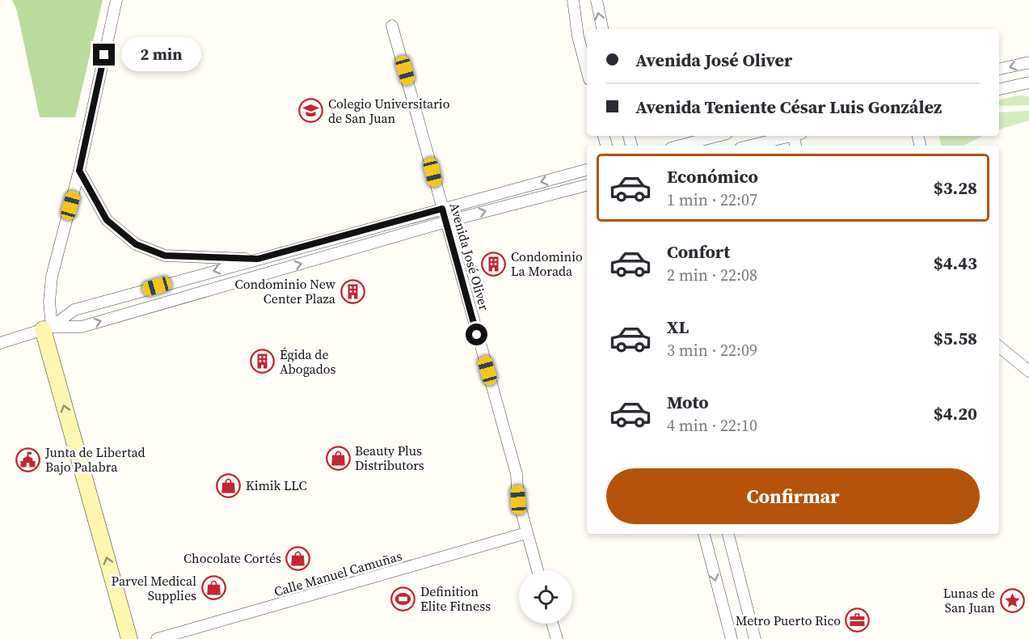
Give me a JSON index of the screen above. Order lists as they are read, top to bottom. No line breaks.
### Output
{"streets":{"street":["Avenida José Oliver","Calle Manuel Camuñas"]},"crossings":[["Avenida José Oliver","Calle Manuel Camuñas"]],"places":{"school or university":["Colegio Universitario de San Juan"],"building":["Condominio La Morada","Condominio New Center Plaza","Égida de Abogados"],"shop":["Beauty Plus Distributors","Kimik LLC","Chocolate Cortés","Parvel Medical Supplies"],"public building":["Junta de Libertad Bajo Palabra"],"sports":["Definition Elite Fitness"],"place":["Lunas de San Juan"],"office":["Metro Puerto Rico"]},"page":{"banner":["Avenida José Oliver","Avenida Teniente César Luis González"],"bubble":"2 min","list":[{"name":"Económico","note":"1 min · 22:07","value":"$3.28"},{"name":"Confort","note":"2 min · 22:08","value":"$4.43"},{"name":"XL","note":"3 min · 22:09","value":"$5.58"},{"name":"Moto","note":"4 min · 22:10","value":"$4.20"}],"buttons":"Confirmar"}}
